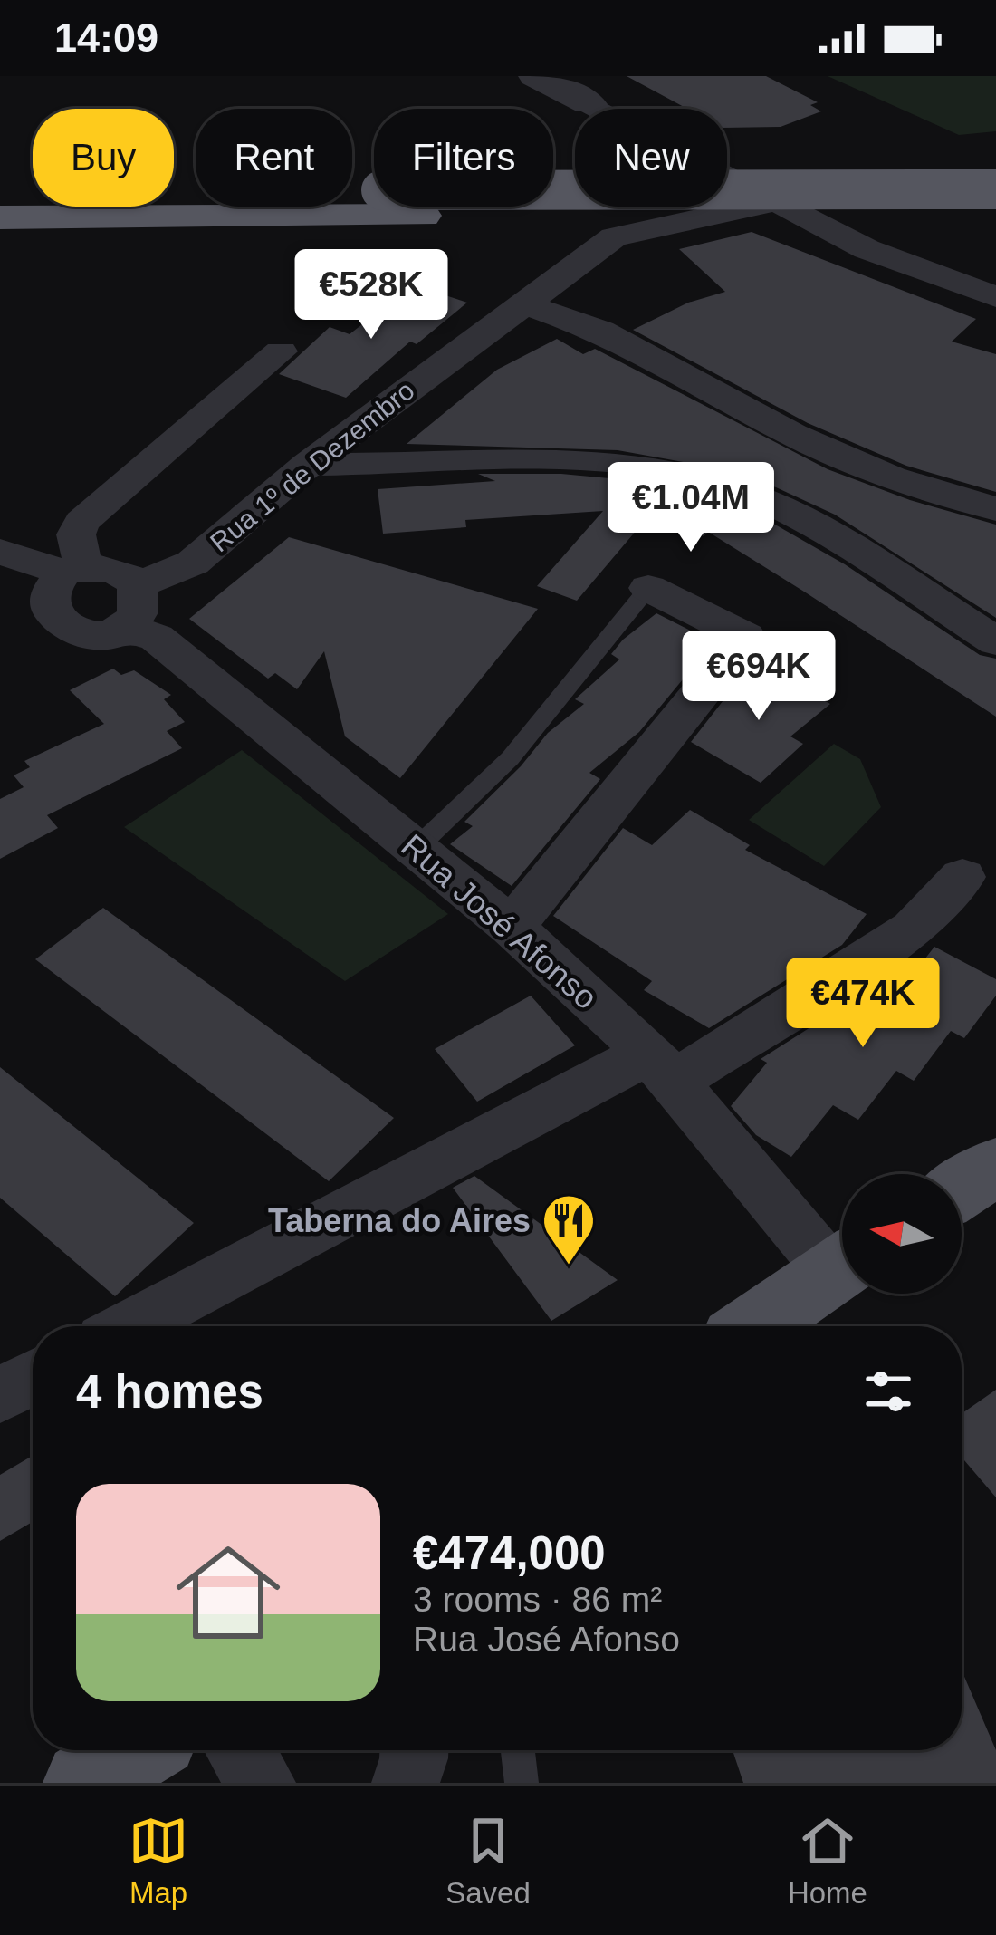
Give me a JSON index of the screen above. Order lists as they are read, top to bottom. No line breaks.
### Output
{"streets":{"street":["Rua 1º de Dezembro","Rua José Afonso"]},"crossings":[["Rua 1º de Dezembro","Rua José Afonso"]],"places":{"restaurant":["Taberna do Aires"]},"north":"left","page":{"status":"14:09","chip":["Buy","Rent","Filters","New"],"price":["€528K","€1.04M","€694K","€474K"],"heading":"4 homes","list":[{"name":"€474,000","note":"3 rooms · 86 m² · Rua José Afonso"}],"tabs":["Map","Saved","Home"]}}
